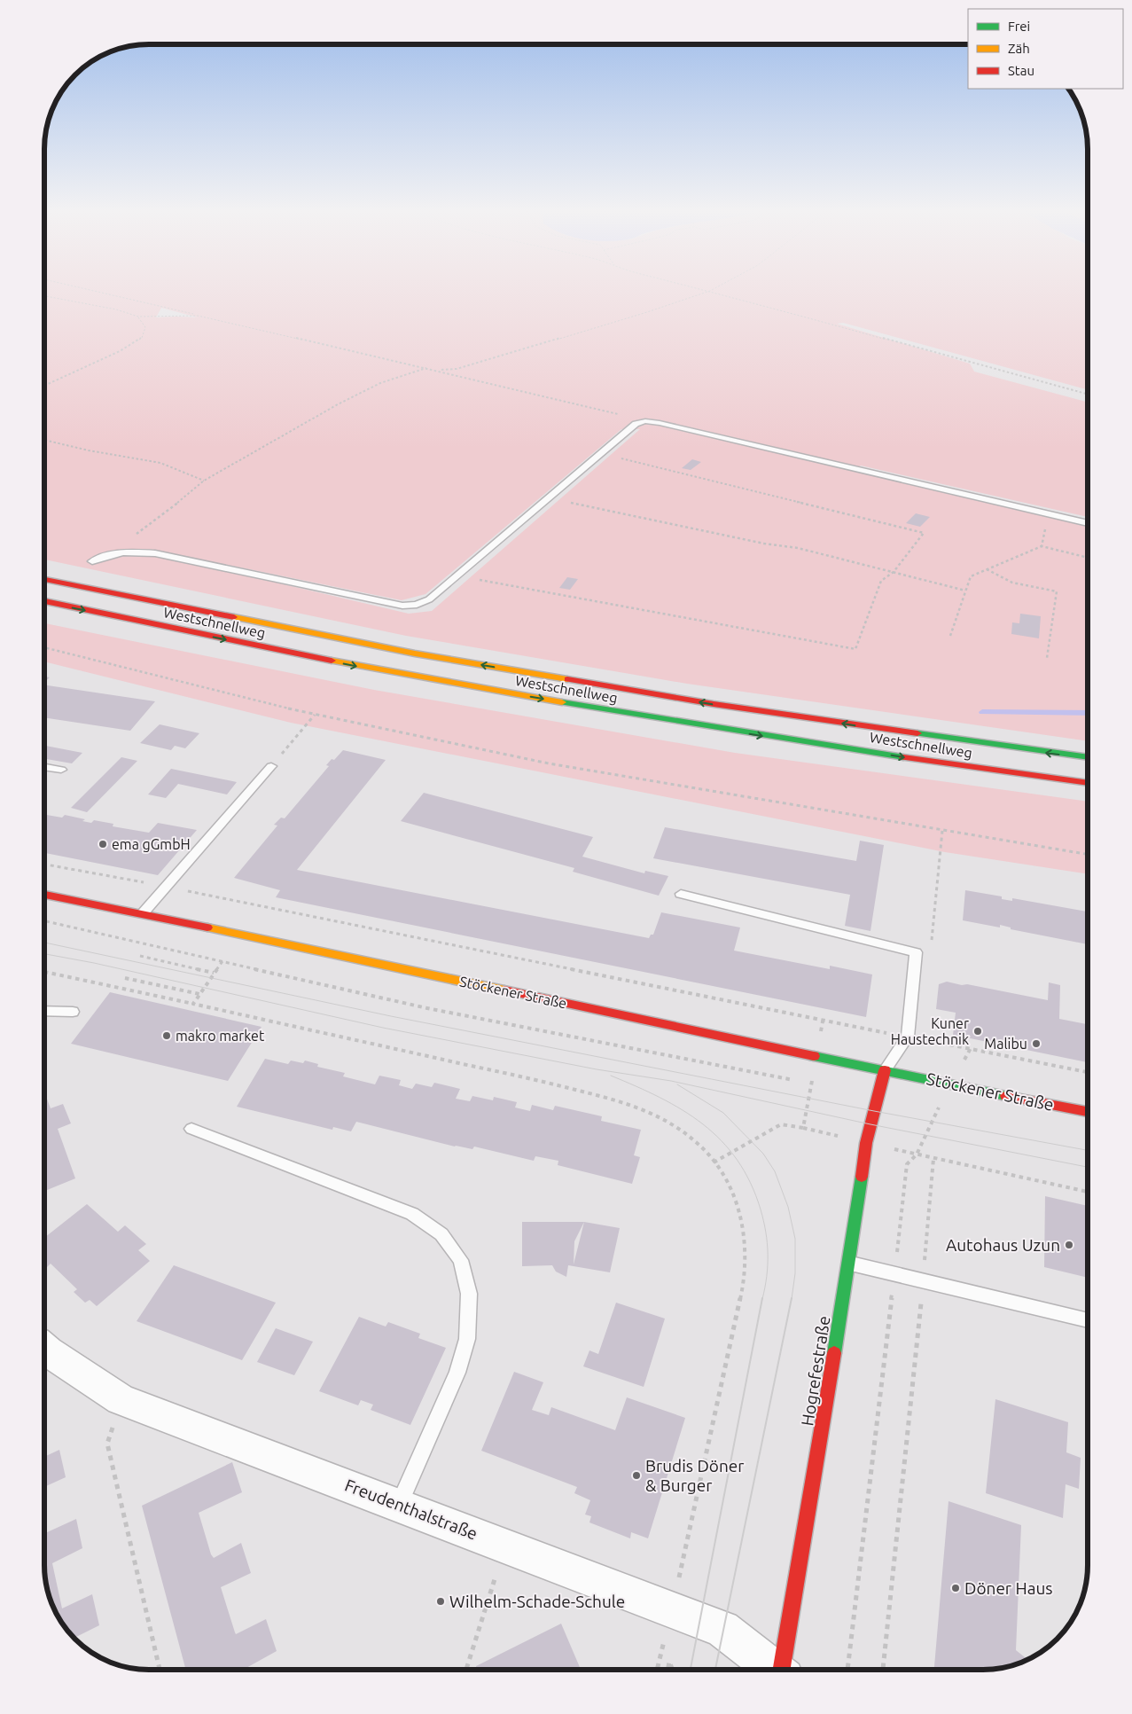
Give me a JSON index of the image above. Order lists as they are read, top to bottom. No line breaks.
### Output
{"streets":{"main road":["Westschnellweg","Stöckener Straße","Hogrefestraße"],"street":["Freudenthalstraße"]},"crossings":[["Stöckener Straße","Hogrefestraße"]],"places":["ema gGmbH","Kuner Haustechnik","makro market","Malibu","Autohaus Uzun","Brudis Döner & Burger","Döner Haus","Wilhelm-Schade-Schule"],"legend":["Frei","Zäh","Stau"]}
